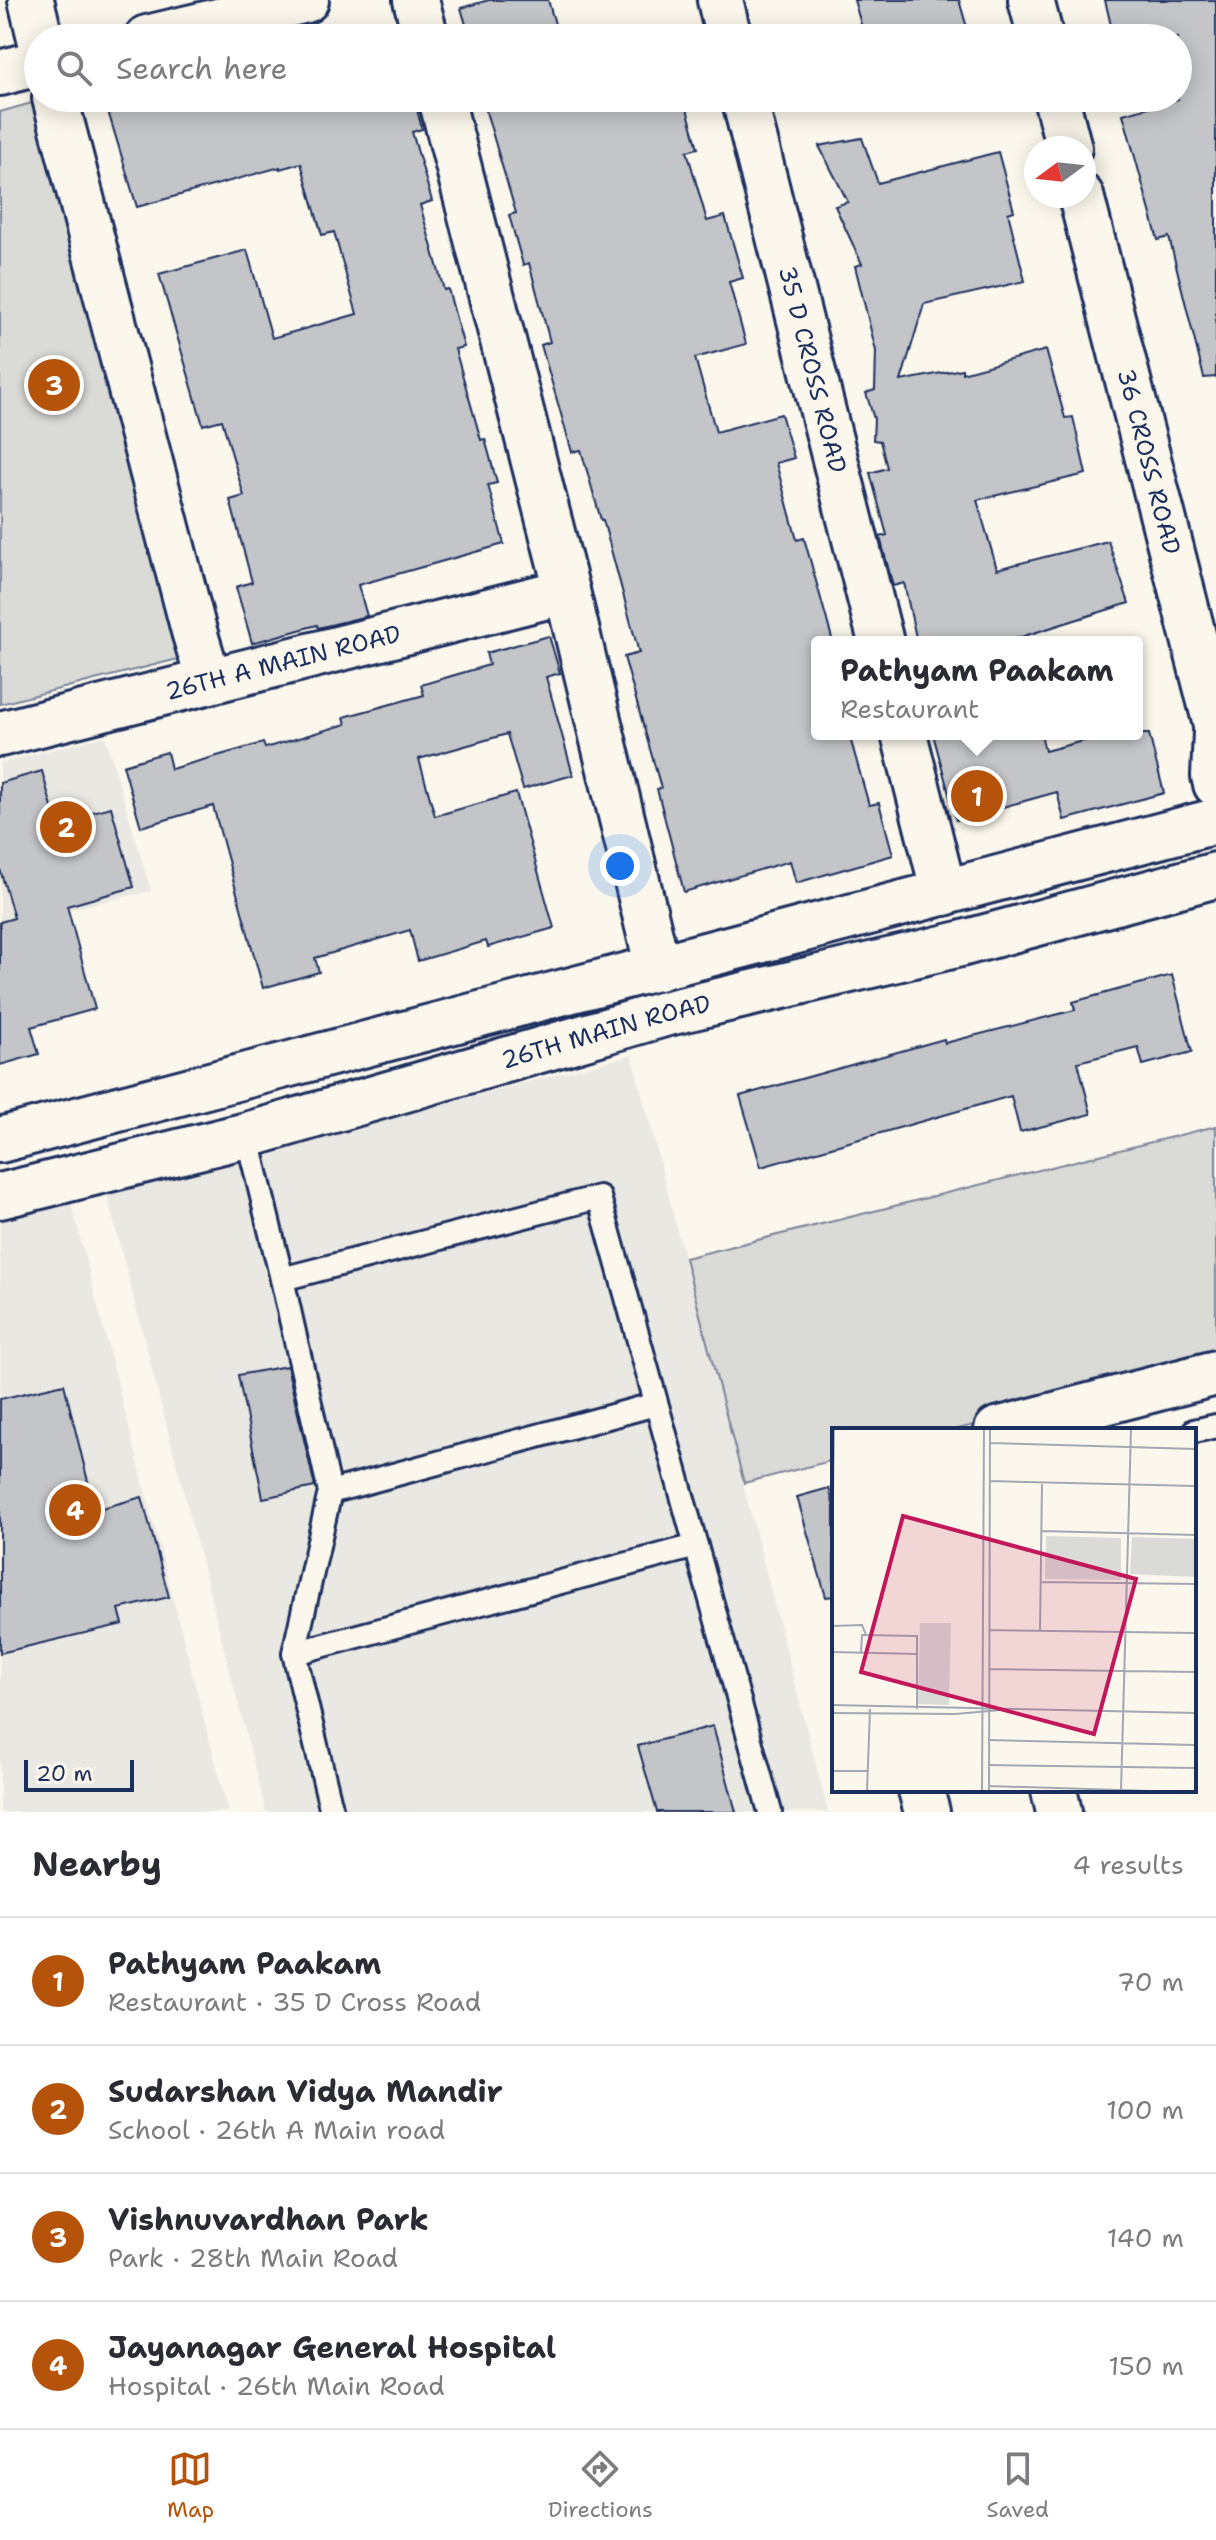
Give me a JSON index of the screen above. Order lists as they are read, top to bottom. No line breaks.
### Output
{"streets":{"street":["35 D CROSS ROAD","36 CROSS ROAD","26TH A MAIN ROAD","26TH MAIN ROAD"]},"scale_bar":"20 m","north":"left","page":{"search":"Search here","pins":["3","1","2","4"],"popup":["Pathyam Paakam","Restaurant"],"scale":"20 m","heading":["Nearby","4 results"],"list":[{"mark":"1","name":"Pathyam Paakam","note":"Restaurant · 35 D Cross Road","value":"70 m"},{"mark":"2","name":"Sudarshan Vidya Mandir","note":"School · 26th A Main road","value":"100 m"},{"mark":"3","name":"Vishnuvardhan Park","note":"Park · 28th Main Road","value":"140 m"},{"mark":"4","name":"Jayanagar General Hospital","note":"Hospital · 26th Main Road","value":"150 m"}],"nav":["Map","Directions","Saved"]}}
